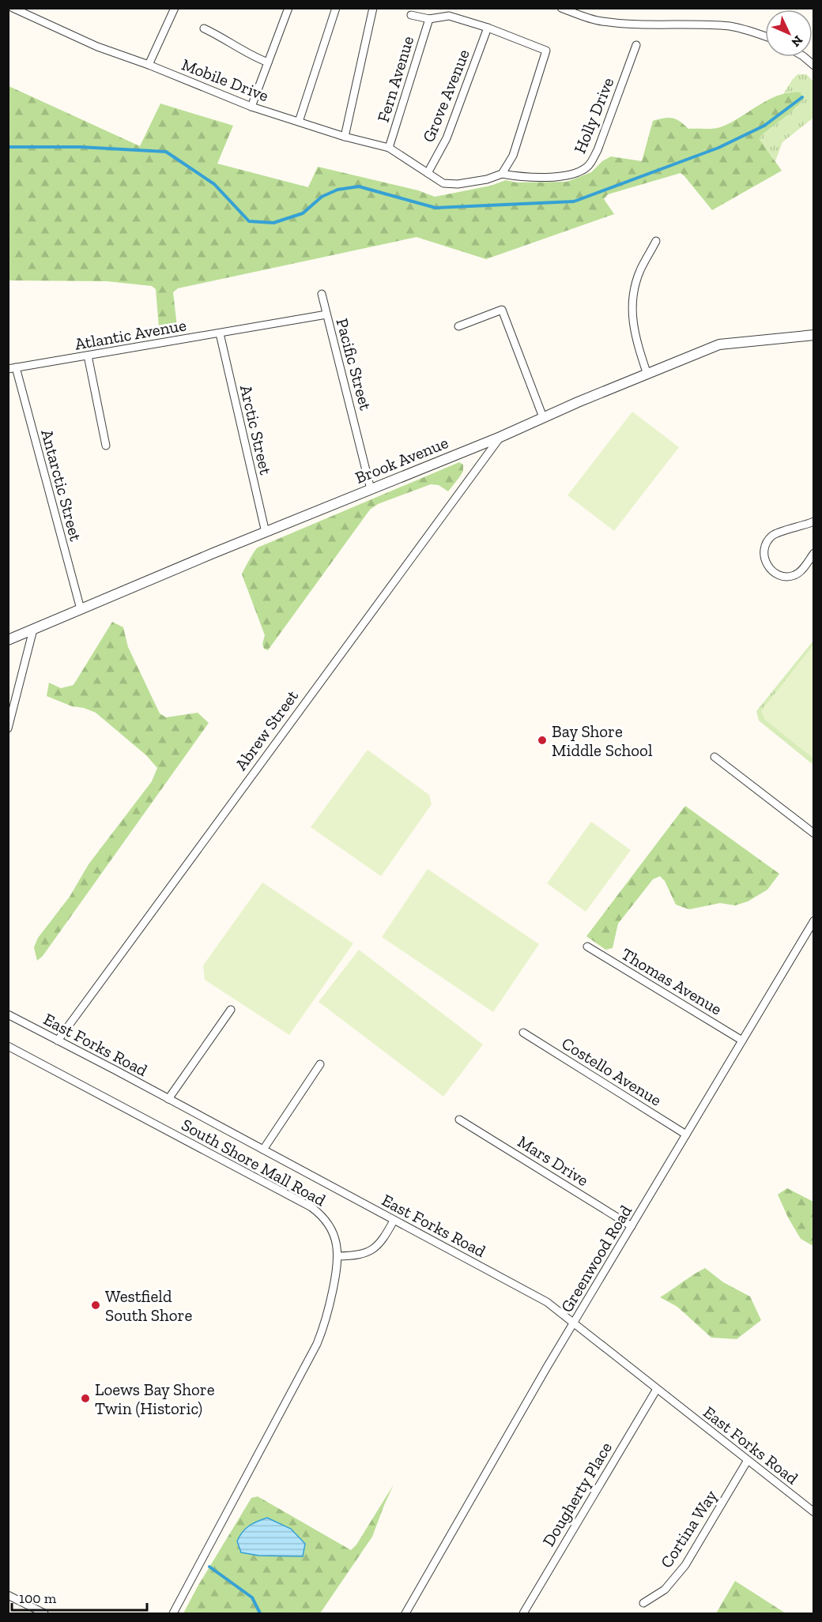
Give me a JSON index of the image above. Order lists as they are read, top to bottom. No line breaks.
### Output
{"streets":{"street":["Fern Avenue","Mobile Drive","Grove Avenue","Holly Drive","Atlantic Avenue","Pacific Street","Arctic Street","Brook Avenue","Antarctic Street","Abrew Street","Thomas Avenue","East Forks Road","Costello Avenue","Mars Drive","South Shore Mall Road","Greenwood Road","Dougherty Place","Cortina Way"]},"crossings":[["Fern Avenue","Mobile Drive"],["Mobile Drive","Grove Avenue"],["Mobile Drive","Holly Drive"],["Grove Avenue","Holly Drive"],["Atlantic Avenue","Pacific Street"],["Atlantic Avenue","Arctic Street"],["Atlantic Avenue","Antarctic Street"],["Pacific Street","Brook Avenue"],["Arctic Street","Brook Avenue"],["Brook Avenue","Antarctic Street"],["Brook Avenue","Abrew Street"],["Abrew Street","East Forks Road"],["Thomas Avenue","Greenwood Road"],["East Forks Road","Greenwood Road"],["East Forks Road","Dougherty Place"],["East Forks Road","Cortina Way"],["Costello Avenue","Greenwood Road"],["Mars Drive","Greenwood Road"]],"places":["Bay Shore Middle School","Westfield South Shore","Loews Bay Shore Twin (Historic)"],"scale_bar":"100 m","north":"bottom right"}
